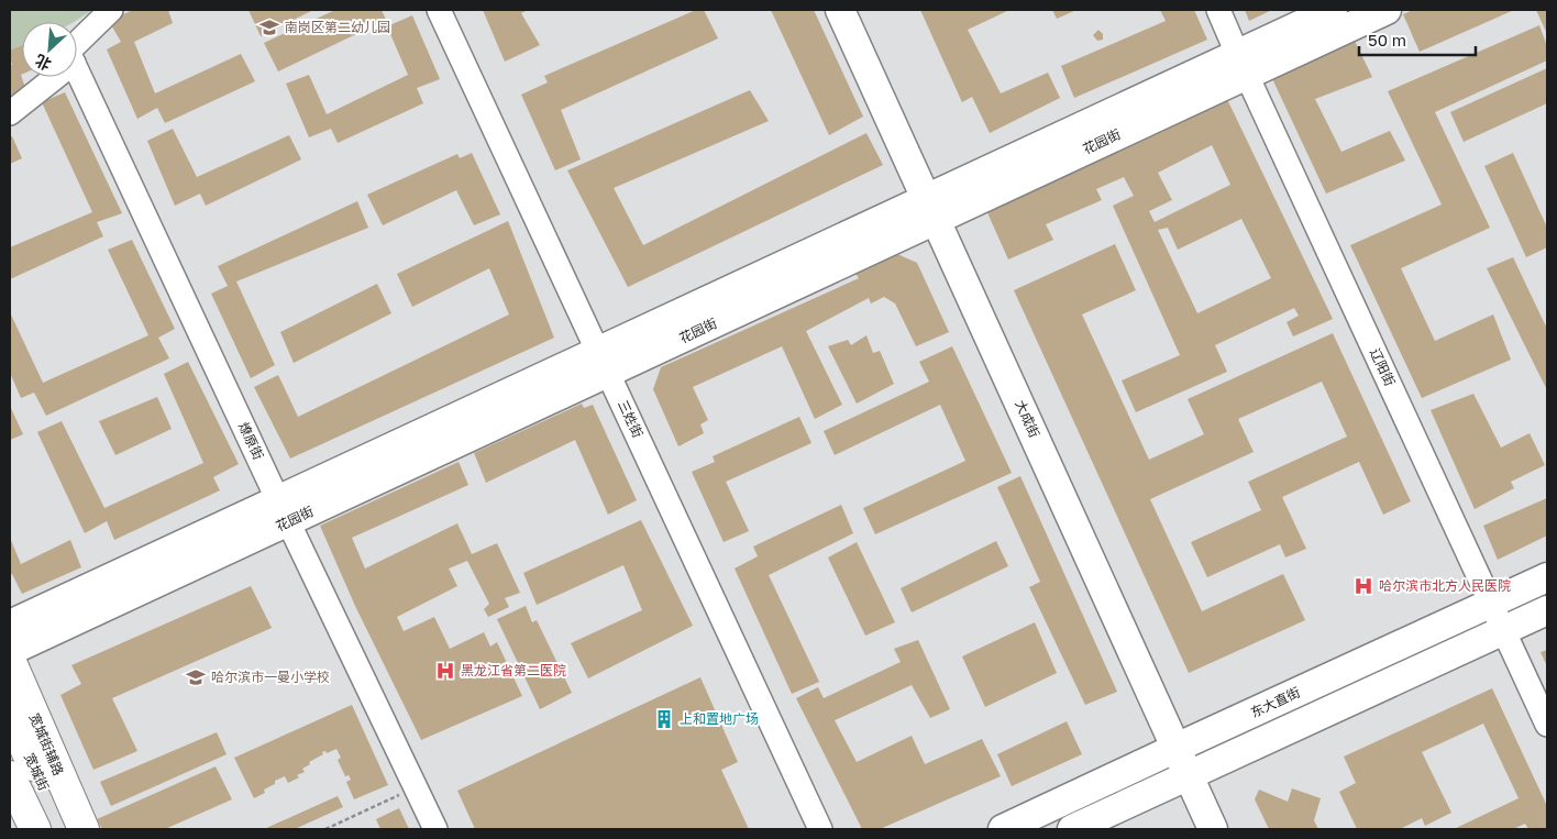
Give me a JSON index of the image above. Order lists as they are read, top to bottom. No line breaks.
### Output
{"streets":{"highway":["宽城街辅路","宽城街"],"main road":["花园街","大成街","东大直街"],"street":["辽阳街","三姓街","燎原街"]},"crossings":[["花园街","辽阳街"],["花园街","三姓街"],["花园街","大成街"],["花园街","燎原街"],["辽阳街","东大直街"],["大成街","东大直街"]],"places":{"school or university":["南岗区第二幼儿园","哈尔滨市一曼小学校"],"hospital":["哈尔滨市北方人民医院","黑龙江省第二医院"],"building":["上和置地广场"]},"scale_bar":"50 m","north":"bottom left"}
